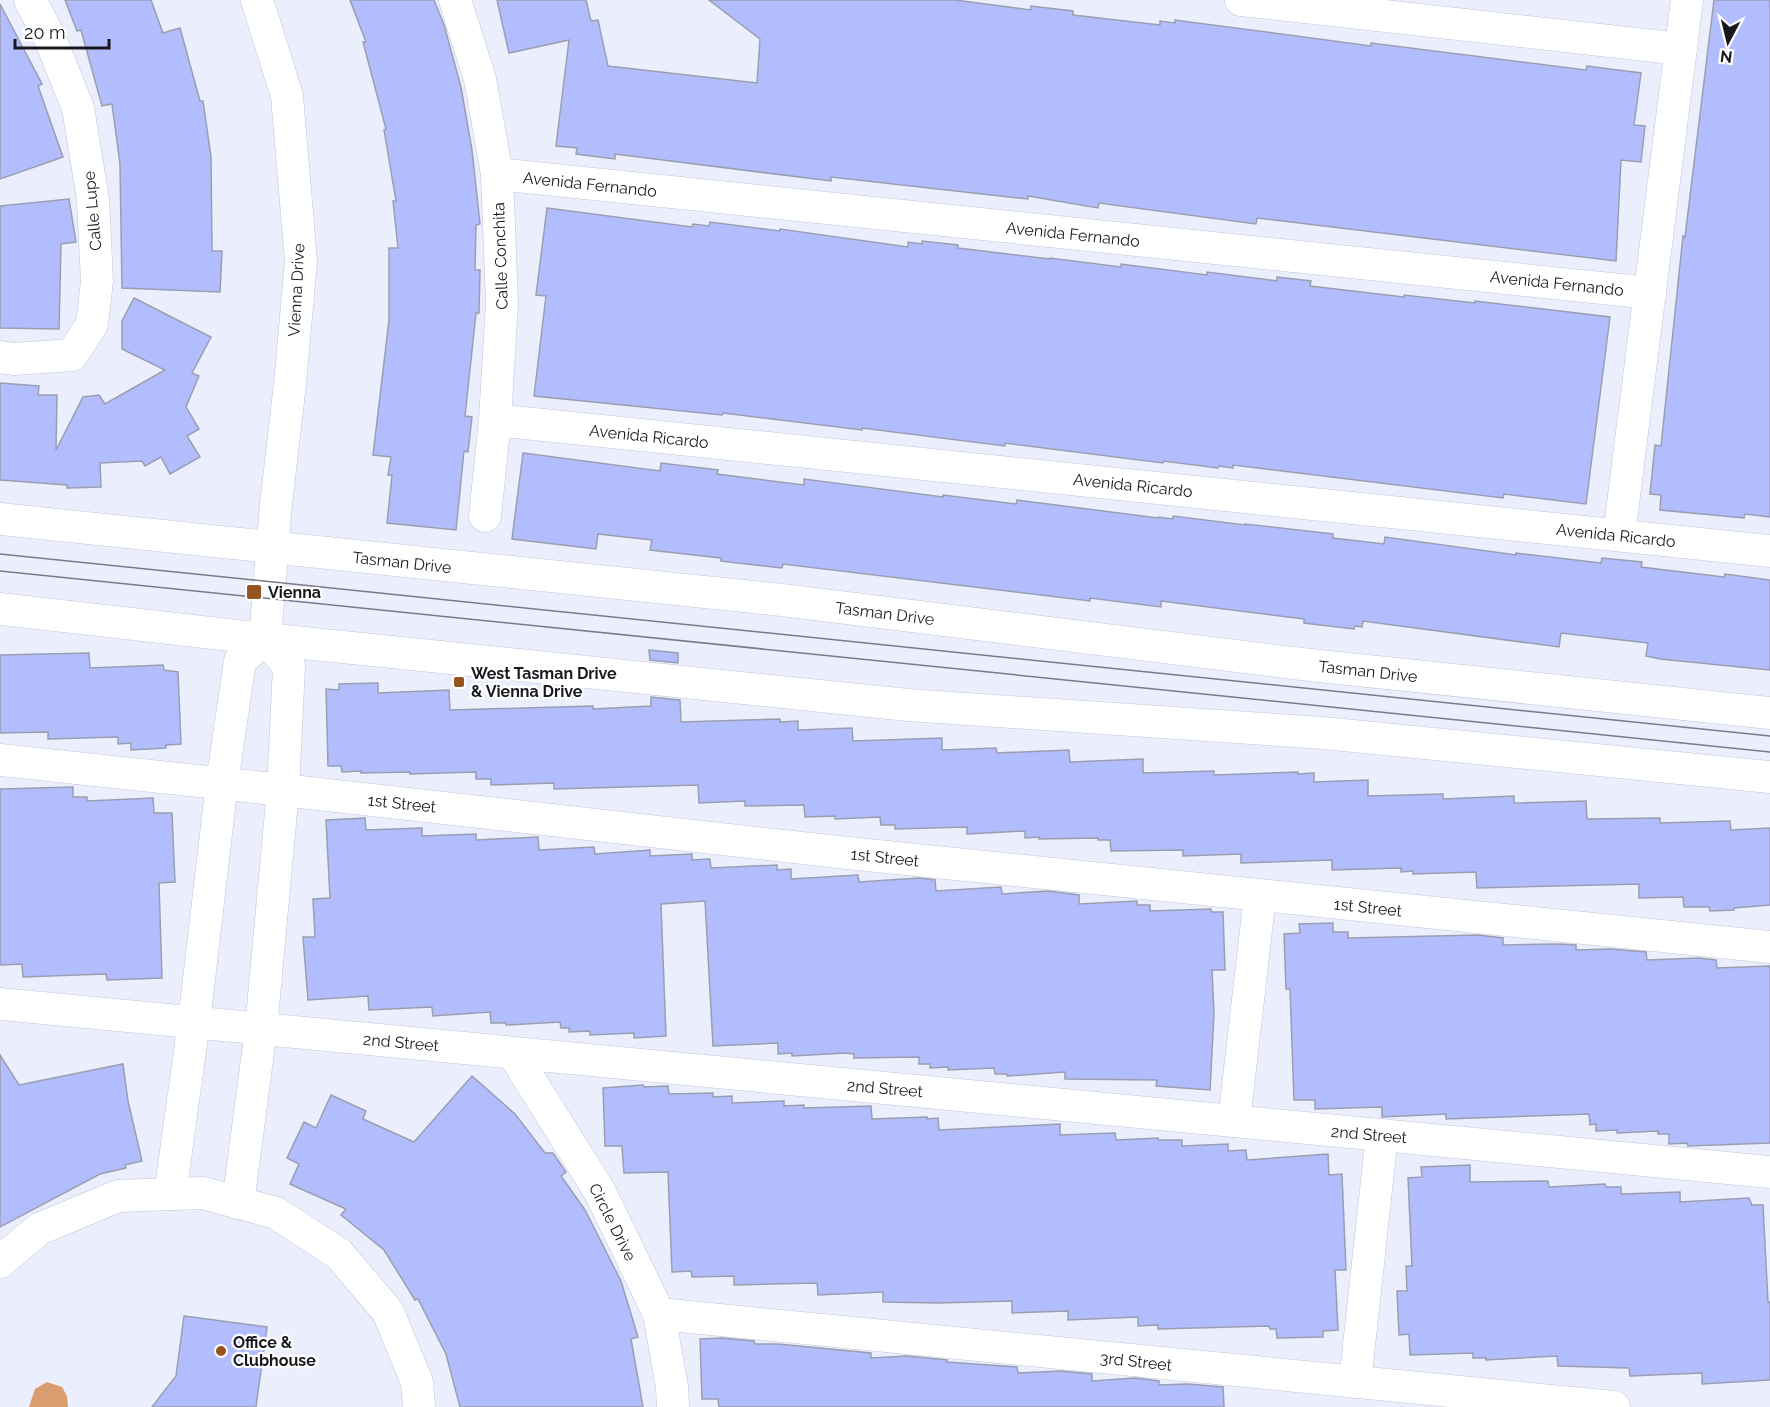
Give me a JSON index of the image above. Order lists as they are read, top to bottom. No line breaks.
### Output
{"streets":{"street":["Avenida Fernando","Calle Lupe","Calle Conchita","Vienna Drive","Avenida Ricardo","Tasman Drive","1st Street","2nd Street","Circle Drive","3rd Street"]},"crossings":[["Avenida Fernando","Calle Conchita"],["Calle Conchita","Avenida Ricardo"],["Vienna Drive","Tasman Drive"],["2nd Street","Circle Drive"],["Circle Drive","3rd Street"]],"places":{"transit":["Vienna","West Tasman Drive & Vienna Drive"],"other":["Office & Clubhouse"]},"scale_bar":"20 m","north":"bottom"}
